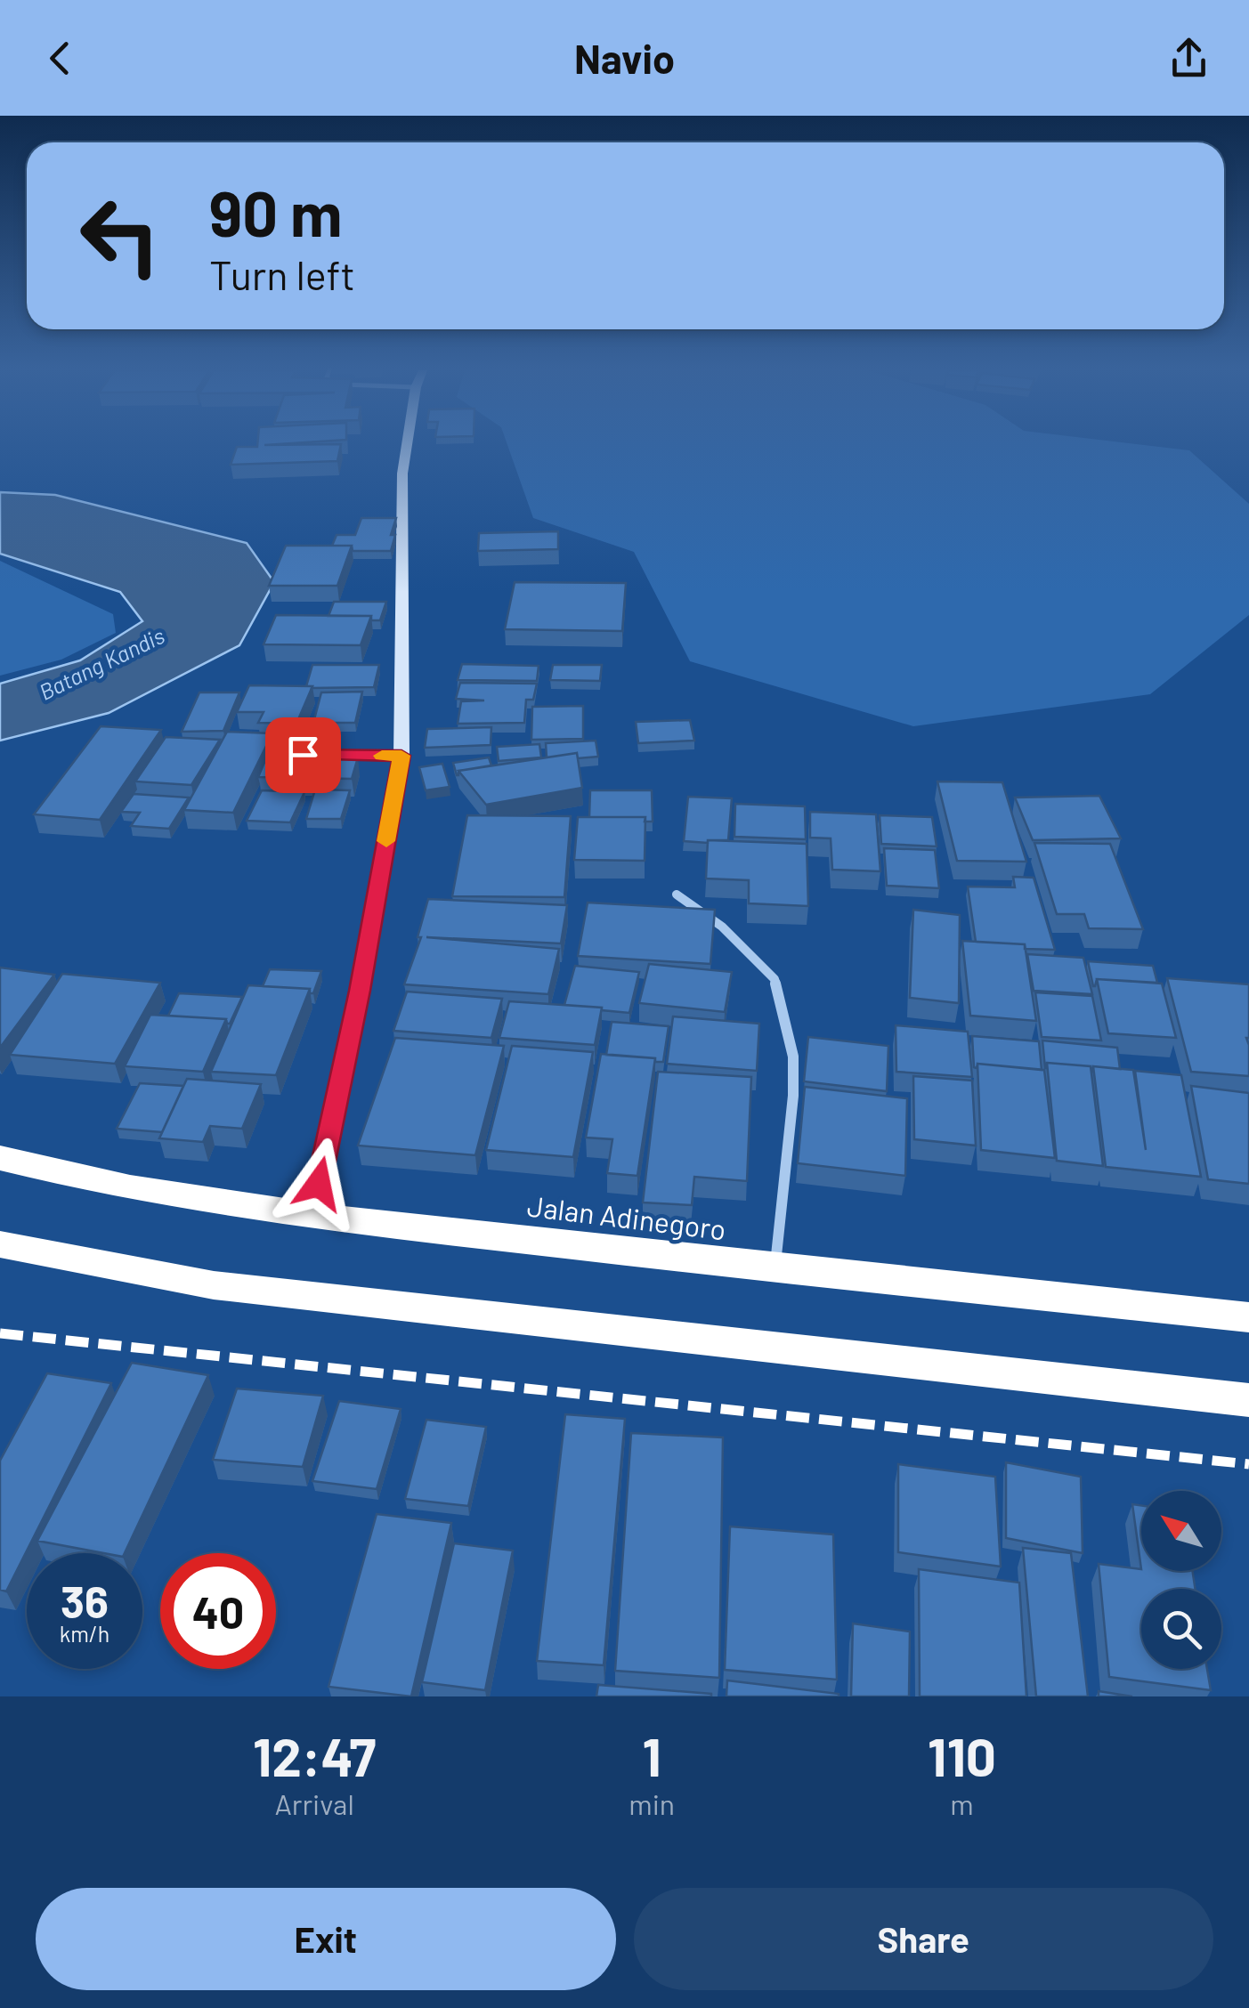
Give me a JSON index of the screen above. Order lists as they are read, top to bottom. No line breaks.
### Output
{"streets":{"highway":["Jalan Adinegoro"]},"water":["Batang Kandis"],"north":"top left","page":{"header":"Navio","turn":["90 m","Turn left"],"speed":"36 km/h","limit":"40","eta":["12:47","Arrival","1","min","110","m"],"buttons":["Exit","Share"]}}
